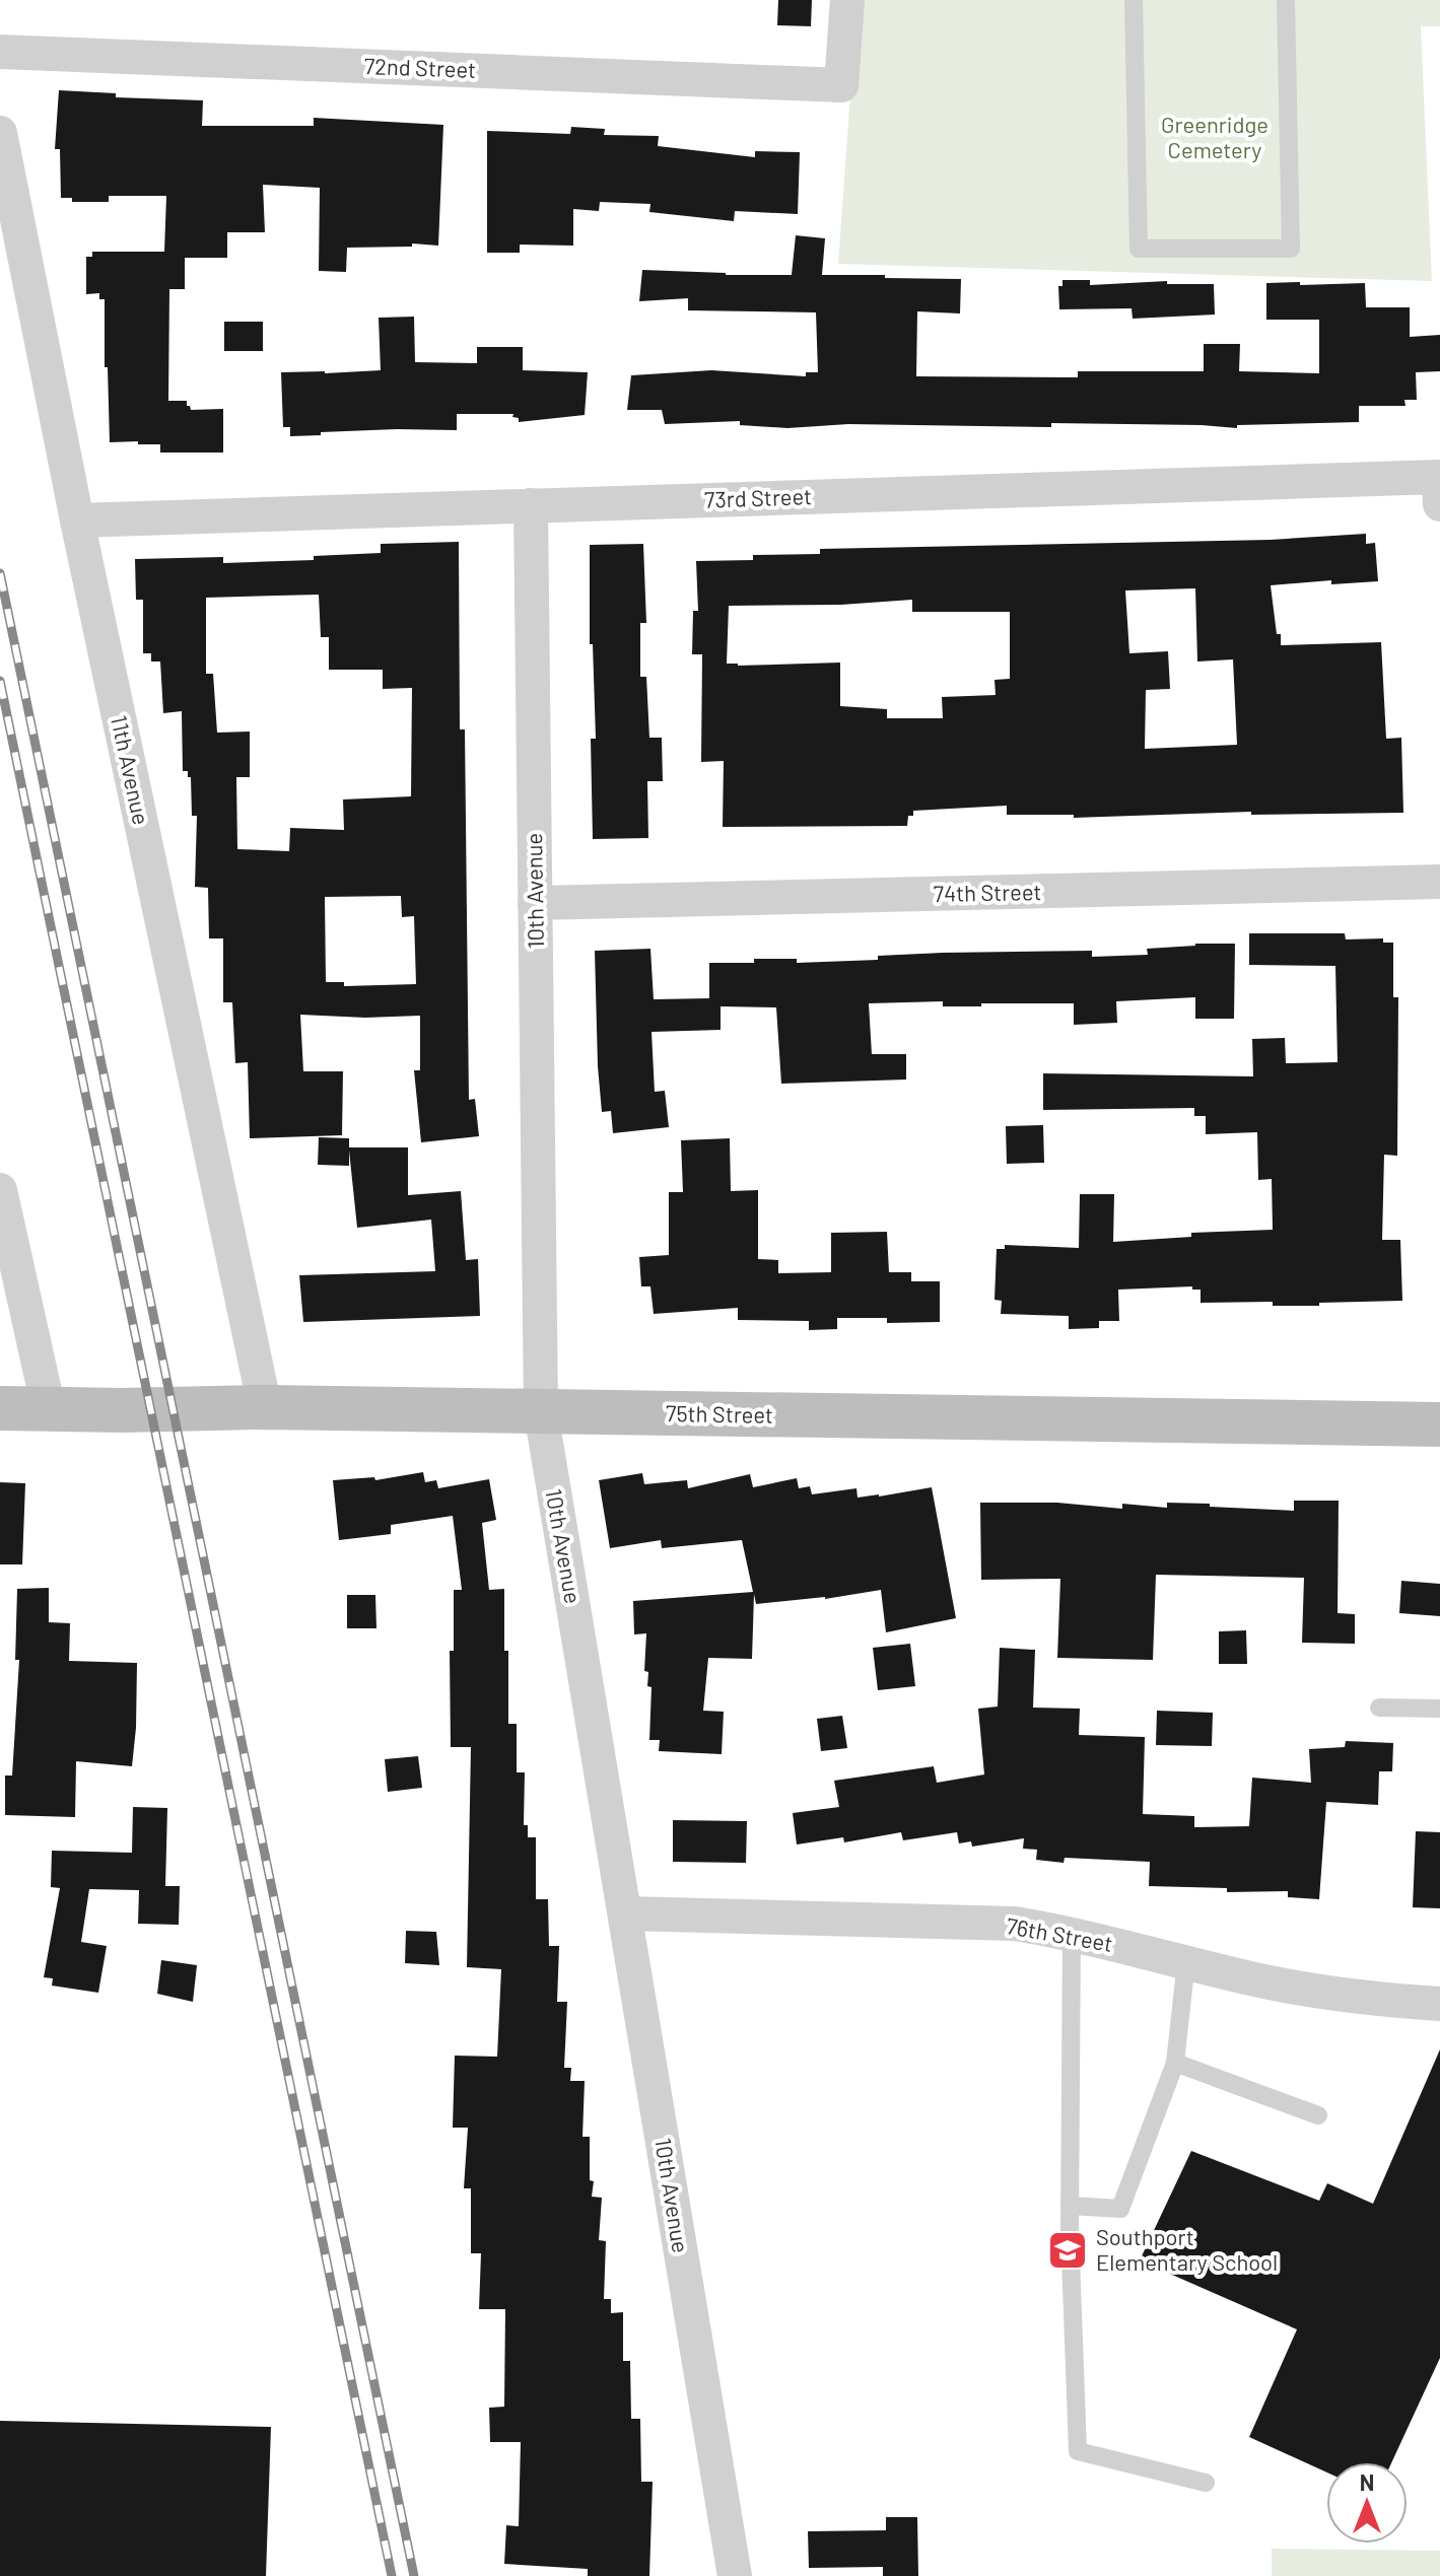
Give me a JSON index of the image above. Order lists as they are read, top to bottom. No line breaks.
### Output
{"streets":{"street":["72nd Street","73rd Street","11th Avenue","10th Avenue","74th Street","75th Street","76th Street"]},"crossings":[["73rd Street","11th Avenue"],["73rd Street","10th Avenue"],["11th Avenue","75th Street"],["10th Avenue","74th Street"],["10th Avenue","75th Street"],["10th Avenue","76th Street"]],"parks":["Greenridge Cemetery"],"places":{"school or university":["Southport Elementary School"]},"north":"top"}
